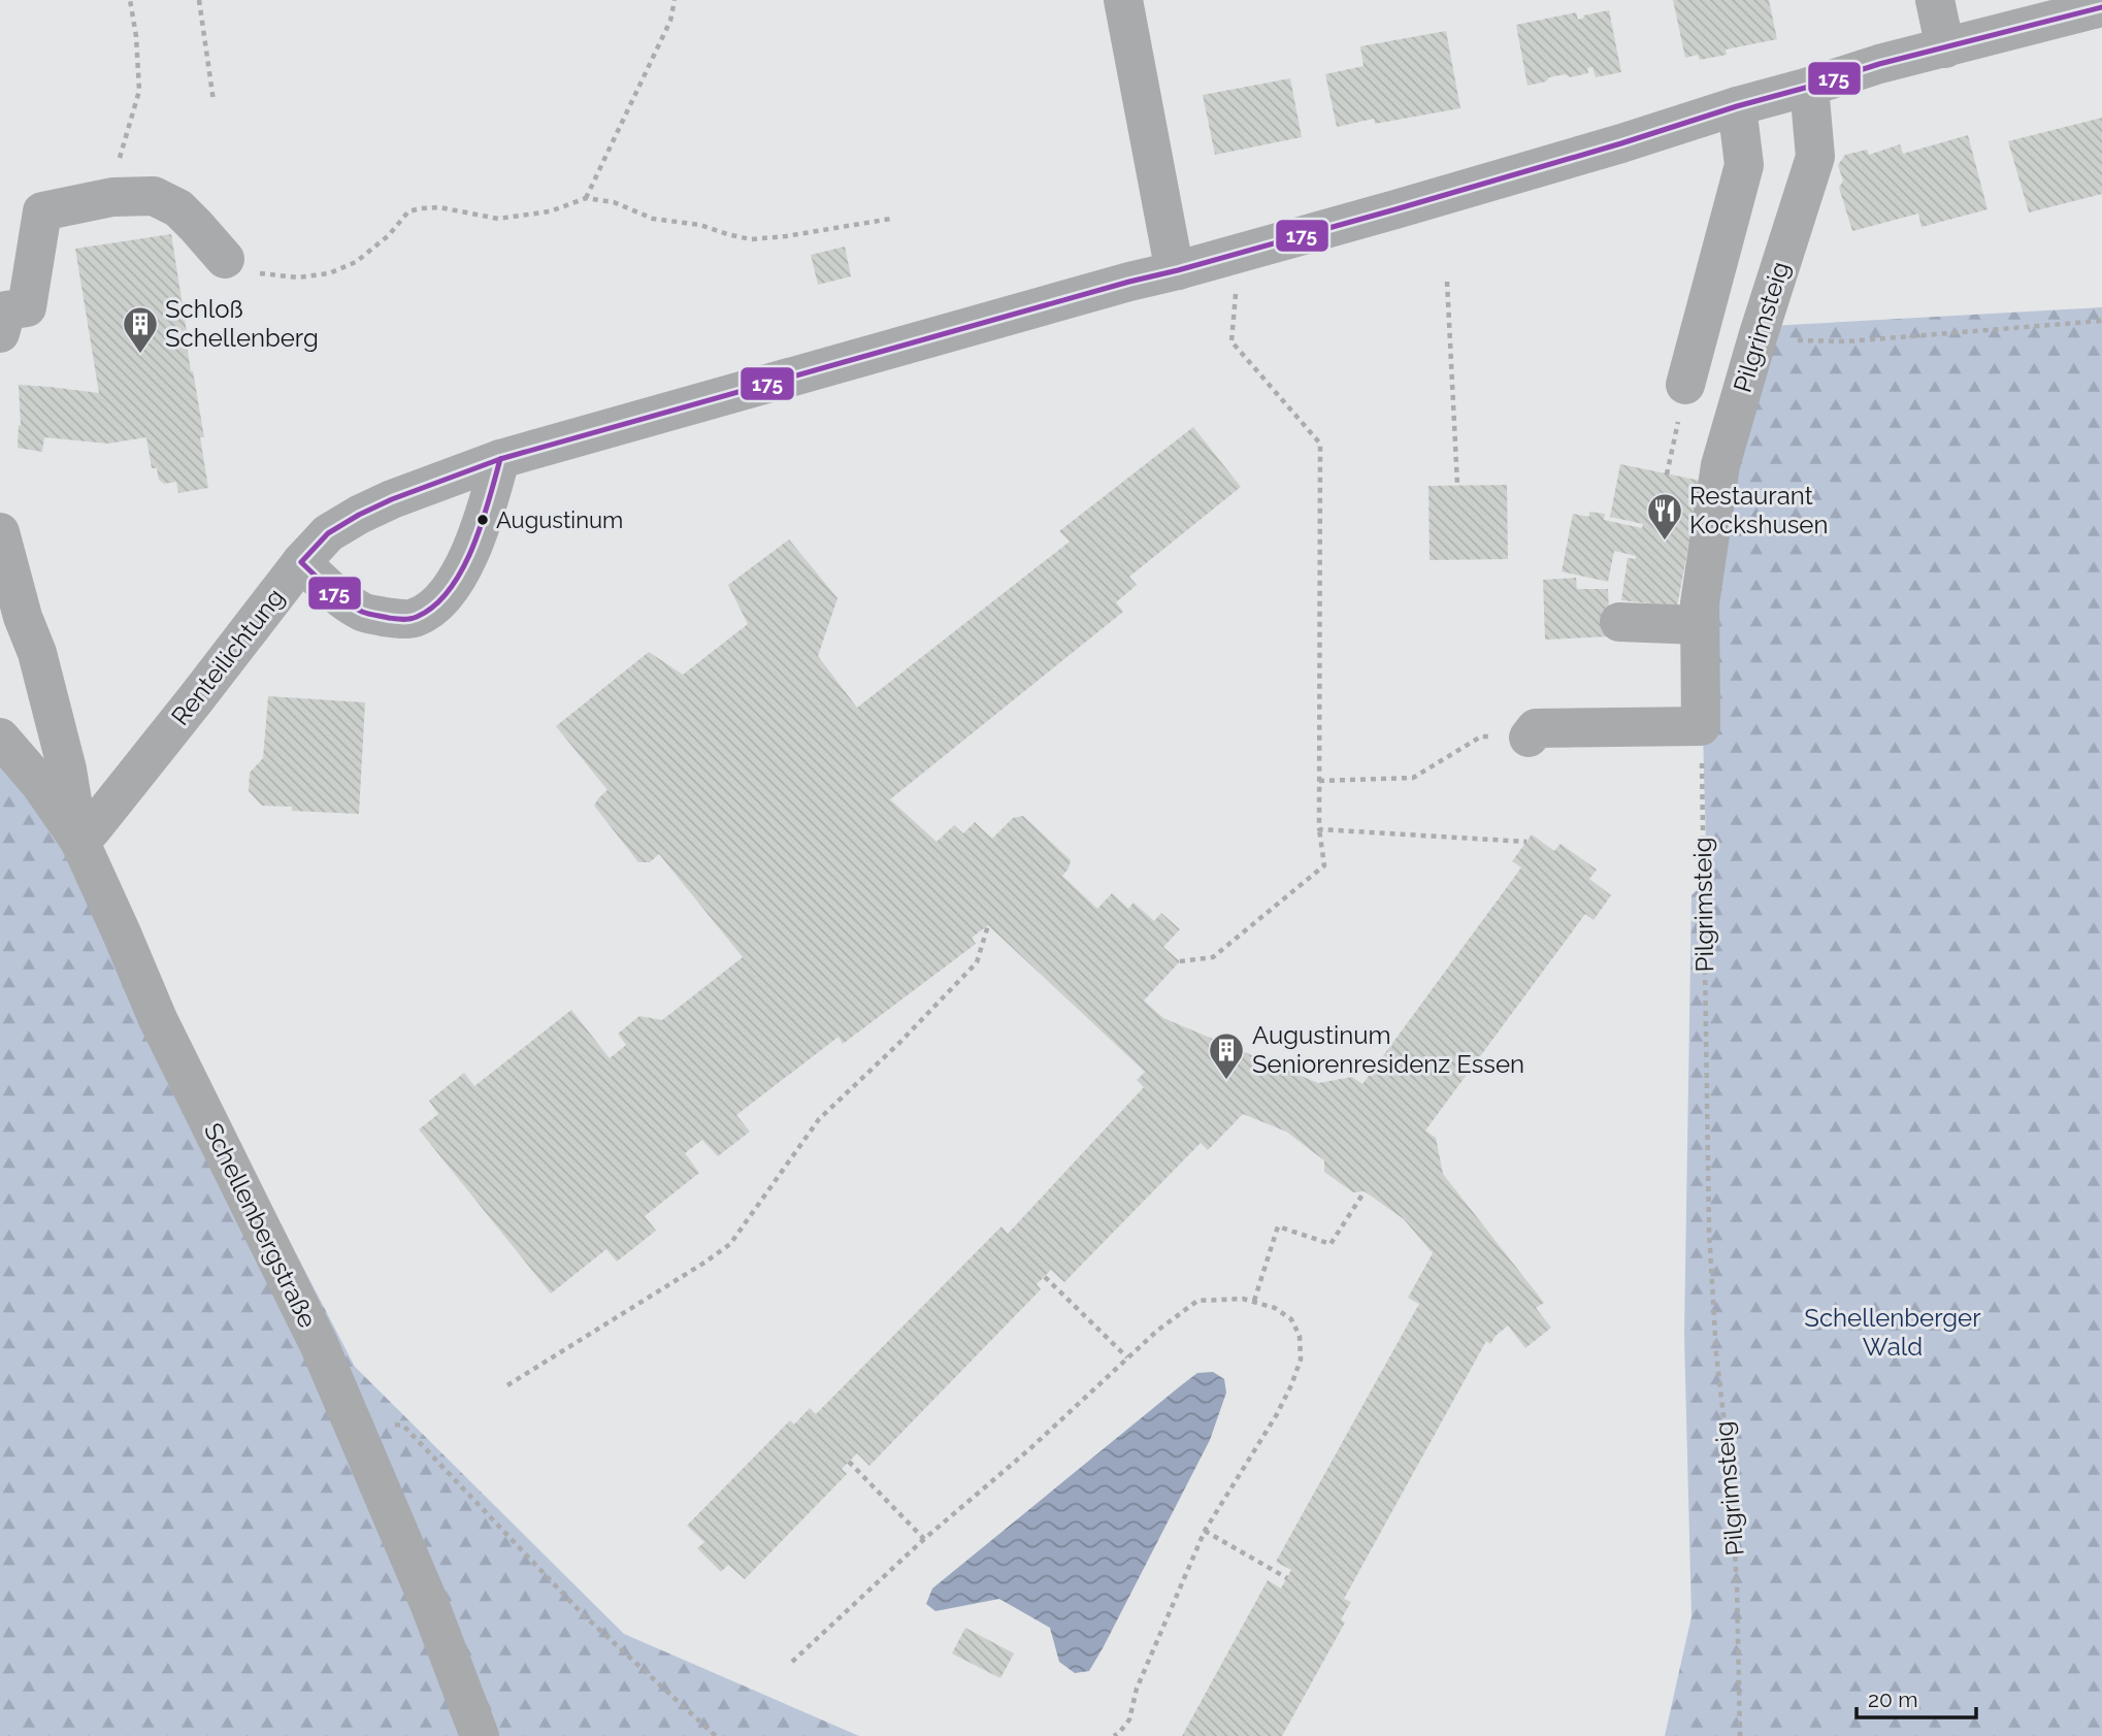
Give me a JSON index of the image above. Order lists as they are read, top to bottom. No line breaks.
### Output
{"streets":{"street":["Pilgrimsteig","Renteilichtung","Schellenbergstraße"]},"crossings":[["Pilgrimsteig","Renteilichtung"],["Renteilichtung","Schellenbergstraße"]],"parks":["Schellenberger Wald"],"places":{"building":["Schloß Schellenberg","Augustinum Seniorenresidenz Essen"],"other":["Augustinum"],"restaurant":["Restaurant Kockshusen"]},"lines":["transit line 175"],"scale_bar":"20 m"}
